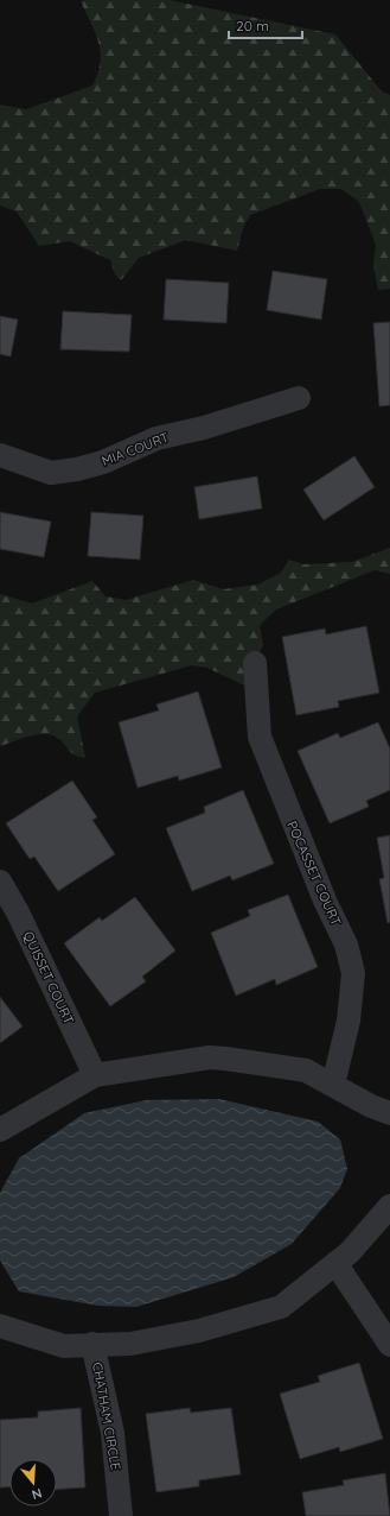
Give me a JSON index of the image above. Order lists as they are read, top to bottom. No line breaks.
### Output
{"streets":{"street":["MIA COURT","POCASSET COURT","QUISSET COURT","CHATHAM CIRCLE"]},"scale_bar":"20 m","north":"bottom"}
